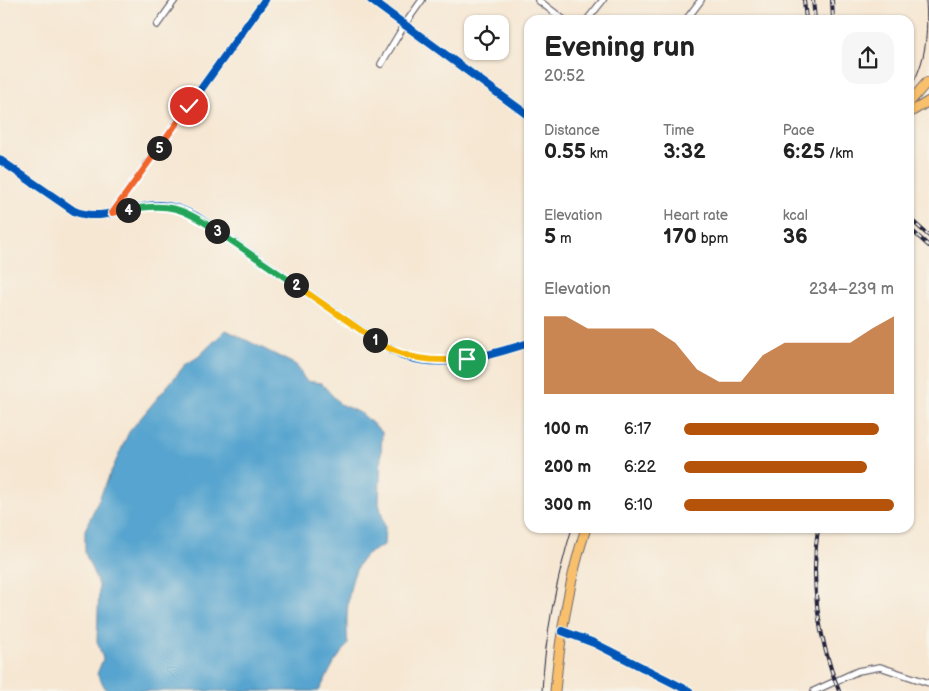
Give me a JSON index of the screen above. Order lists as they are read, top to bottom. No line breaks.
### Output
{"page":{"heading":["Evening run","20:52"],"stats":[["Distance","0.55 km"],["Time","3:32"],["Pace","6:25 /km"],["Elevation","5 m"],["Heart rate","170 bpm"],["kcal","36"]],"pins":["5","4","3","2","1"],"chart":["Elevation","234–239 m"],"list":[{"name":"100 m","note":"6:17"},{"name":"200 m","note":"6:22"},{"name":"300 m","note":"6:10"}]}}
